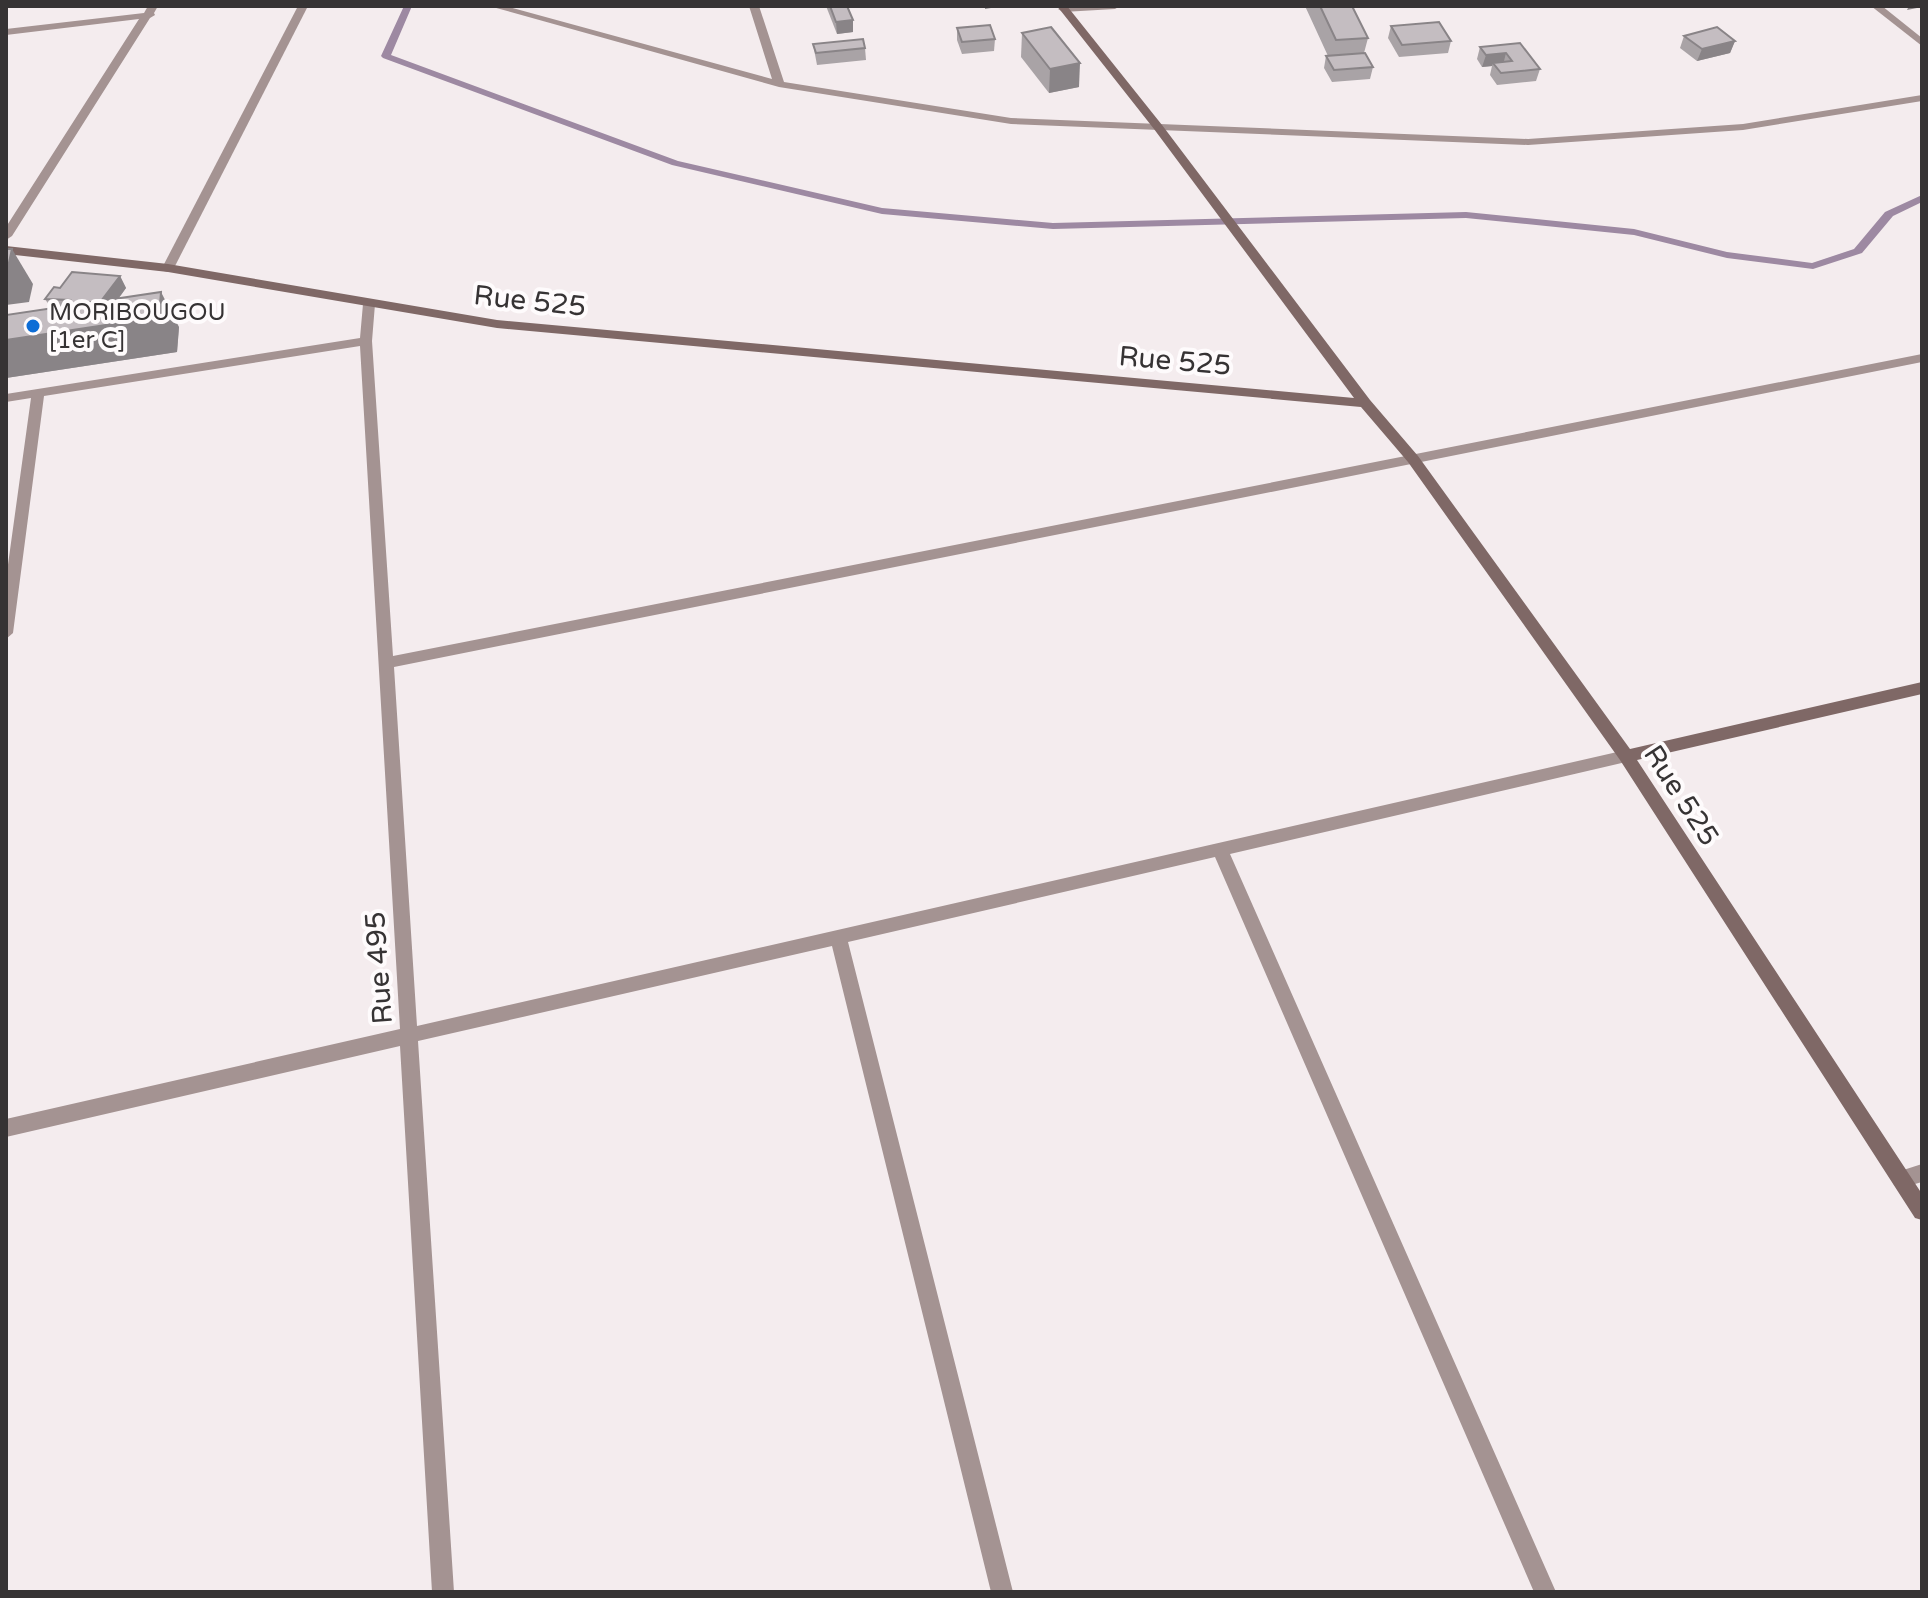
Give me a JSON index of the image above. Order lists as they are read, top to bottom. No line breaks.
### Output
{"streets":{"main road":["Rue 525"],"street":["Rue 495"]},"crossings":[["Rue 525","Rue 495"]],"places":["MORIBOUGOU [1er C]"]}
